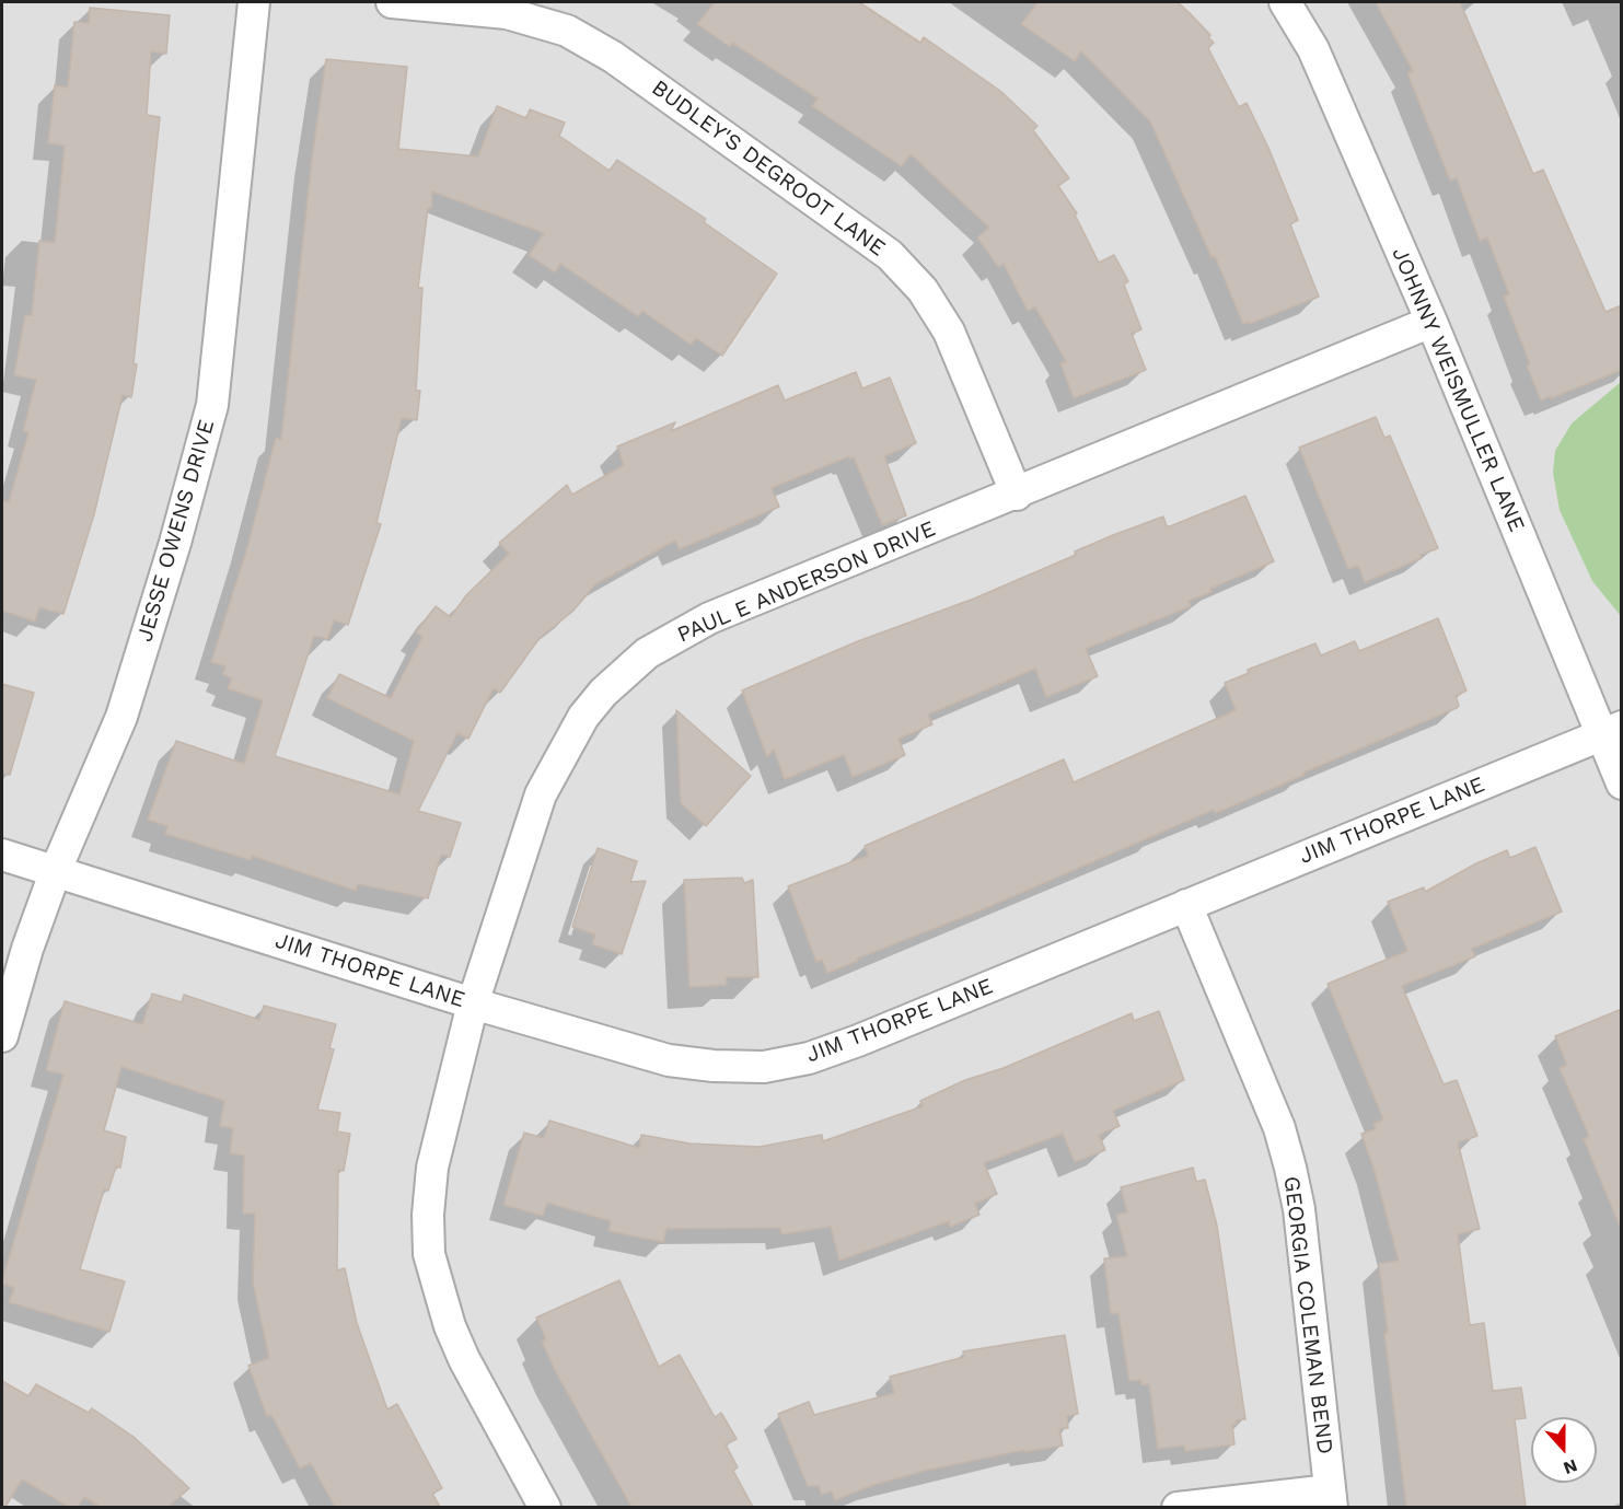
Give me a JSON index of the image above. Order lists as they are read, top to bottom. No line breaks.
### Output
{"streets":{"street":["BUDLEY'S DEGROOT LANE","JOHNNY WEISMULLER LANE","JESSE OWENS DRIVE","PAUL E ANDERSON DRIVE","JIM THORPE LANE","GEORGIA COLEMAN BEND"]},"crossings":[["BUDLEY'S DEGROOT LANE","PAUL E ANDERSON DRIVE"],["JOHNNY WEISMULLER LANE","PAUL E ANDERSON DRIVE"],["JOHNNY WEISMULLER LANE","JIM THORPE LANE"],["JESSE OWENS DRIVE","JIM THORPE LANE"],["PAUL E ANDERSON DRIVE","JIM THORPE LANE"],["JIM THORPE LANE","GEORGIA COLEMAN BEND"]],"north":"bottom"}
